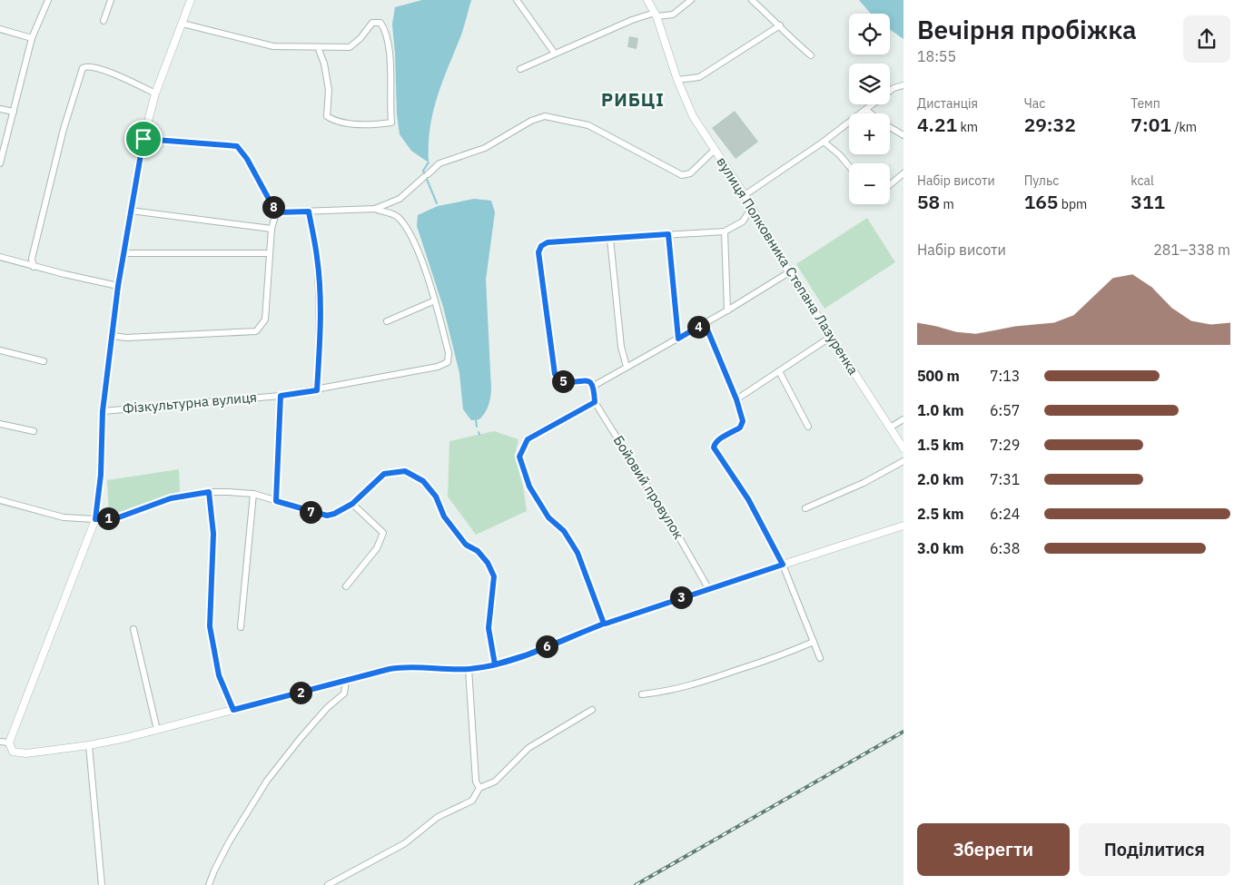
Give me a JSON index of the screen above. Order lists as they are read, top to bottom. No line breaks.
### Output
{"streets":{"street":["вулиця Полковника Степана Лазуренка","Фізкультурна вулиця","Бойовий провулок"]},"districts":["РИБЦІ"],"page":{"heading":["Вечірня пробіжка","18:55"],"map_buttons":["+","−"],"stats":[["Дистанція","4.21 km"],["Час","29:32"],["Темп","7:01 /km"],["Набір висоти","58 m"],["Пульс","165 bpm"],["kcal","311"]],"pins":["8","4","5","7","1","3","6","2"],"chart":["Набір висоти","281–338 m"],"list":[{"name":"500 m","note":"7:13"},{"name":"1.0 km","note":"6:57"},{"name":"1.5 km","note":"7:29"},{"name":"2.0 km","note":"7:31"},{"name":"2.5 km","note":"6:24"},{"name":"3.0 km","note":"6:38"}],"buttons":["Зберегти","Поділитися"]}}
